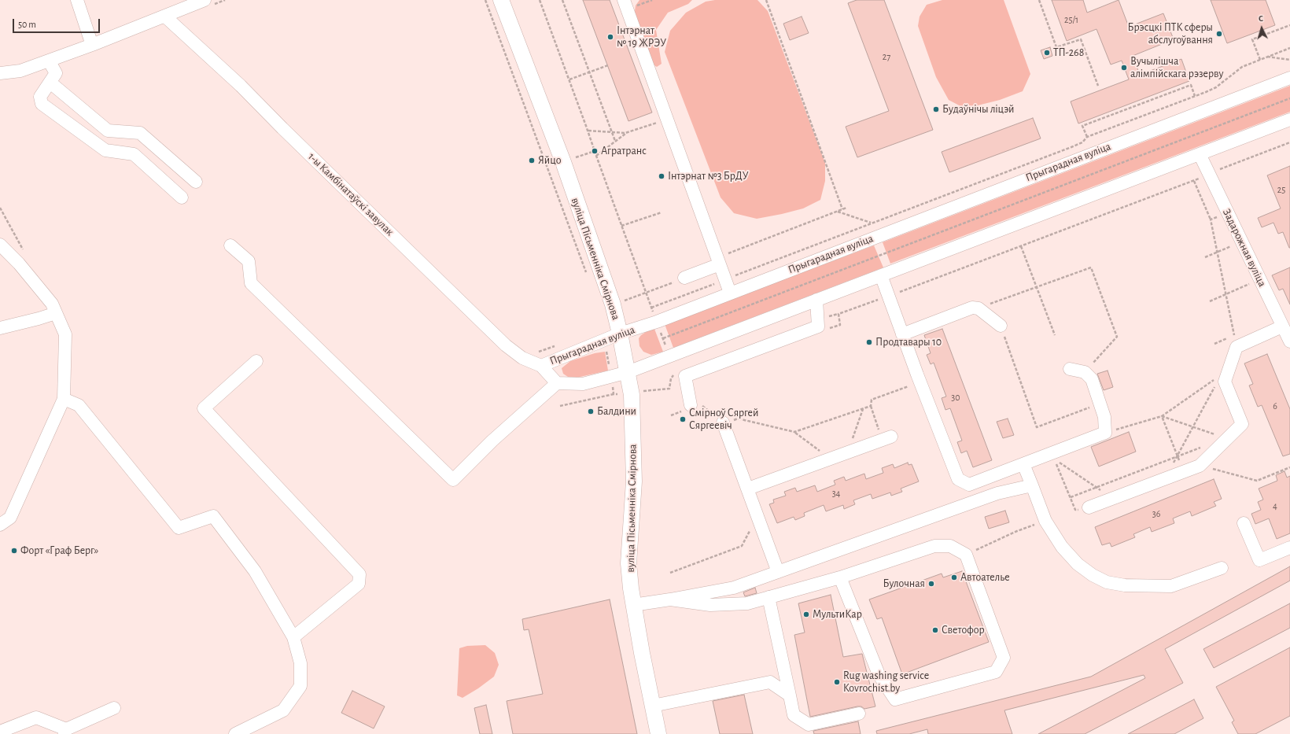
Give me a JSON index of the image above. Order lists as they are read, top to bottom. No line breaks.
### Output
{"streets":{"main road":["вуліца Пісьменніка Смірнова"],"street":["Прыгарадная вуліца","1-ы Камбінатаўскі завулак","Задарожная вуліца"]},"crossings":[["Прыгарадная вуліца","1-ы Камбінатаўскі завулак"],["Прыгарадная вуліца","Задарожная вуліца"],["Прыгарадная вуліца","вуліца Пісьменніка Смірнова"]],"places":["Брэсцкі ПТК сферы абслугоўвання","Інтэрнат № 19 ЖРЭУ","ТП-268","Вучылішча алімпійскага рэзерву","Будаўнічы ліцэй","Агратранс","Яйцо","Інтэрнат №3 БрДУ","Продтавары 10","Балдини","Смірноў Сяргей Сяргеевіч","Форт «Граф Берг»","Автоателье","Булочная","МультиКар","Светофор","Rug washing service Kovrochist.by"],"house_numbers":["25/1","27","25","30","6","34","4","36"],"scale_bar":"50 m","north":"top"}
